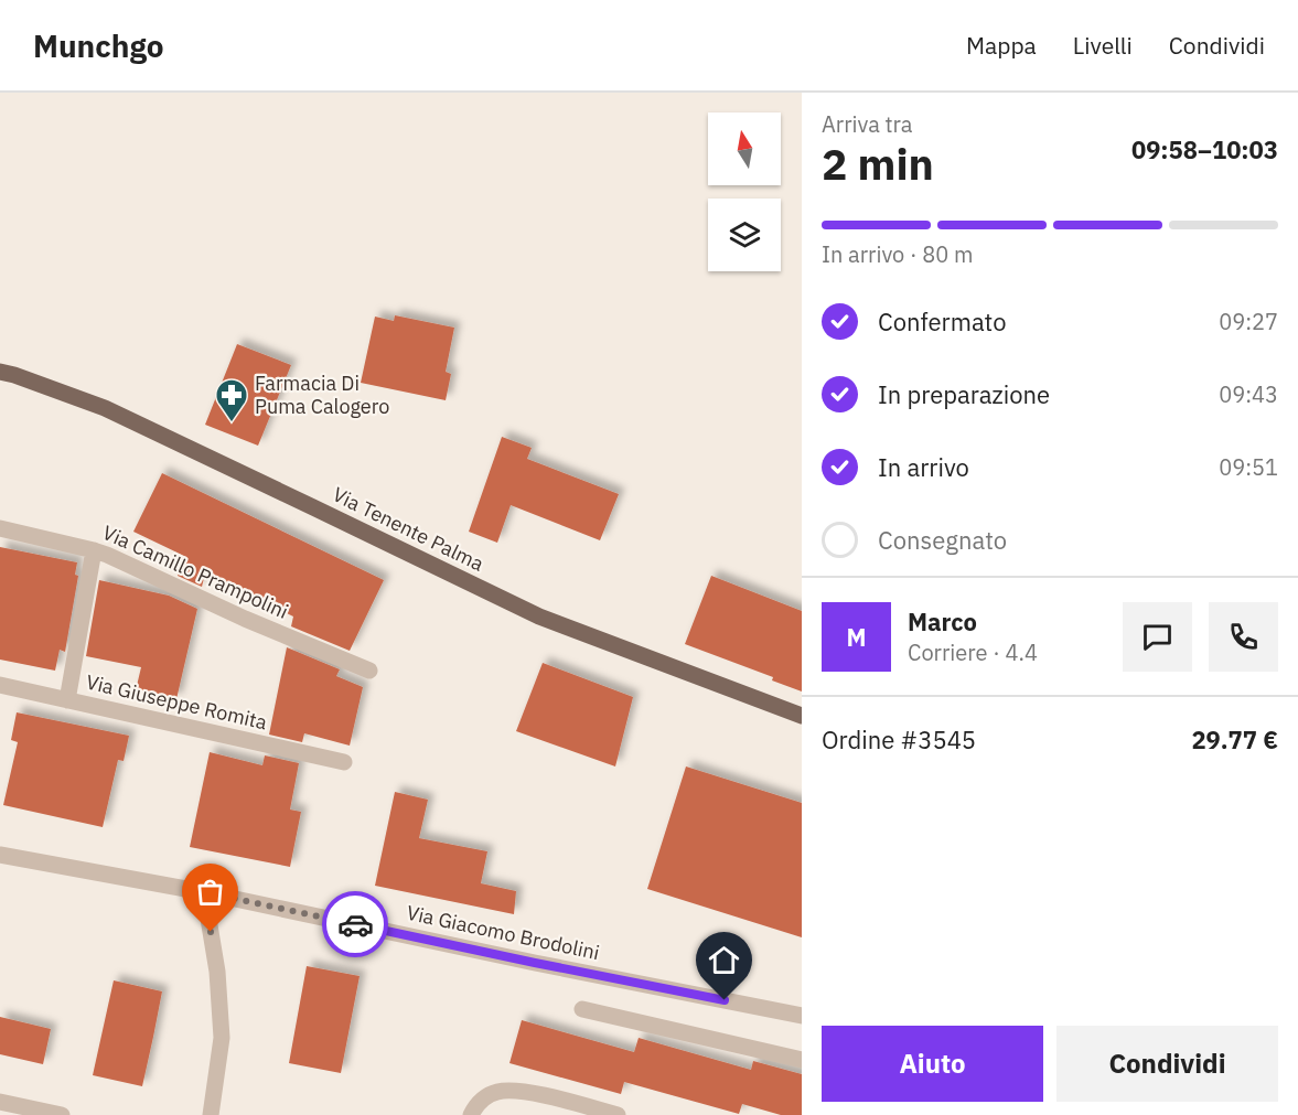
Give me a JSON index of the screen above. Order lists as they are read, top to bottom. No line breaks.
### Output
{"streets":{"main road":["Via Tenente Palma"],"street":["Via Camillo Prampolini","Via Giuseppe Romita","Via Giacomo Brodolini"]},"places":{"pharmacy":["Farmacia Di Puma Calogero"]},"north":"top","page":{"header":"Munchgo","nav":["Mappa","Livelli","Condividi"],"heading":["2 min","Arriva tra","09:58–10:03"],"panel":["Marco","Corriere · 4.4","Ordine #3545","29.77 €"],"bar":"In arrivo · 80 m","list":[["Confermato","09:27"],["In preparazione","09:43"],["In arrivo","09:51"],"Consegnato"],"round":"M","buttons":["Aiuto","Condividi"]}}
